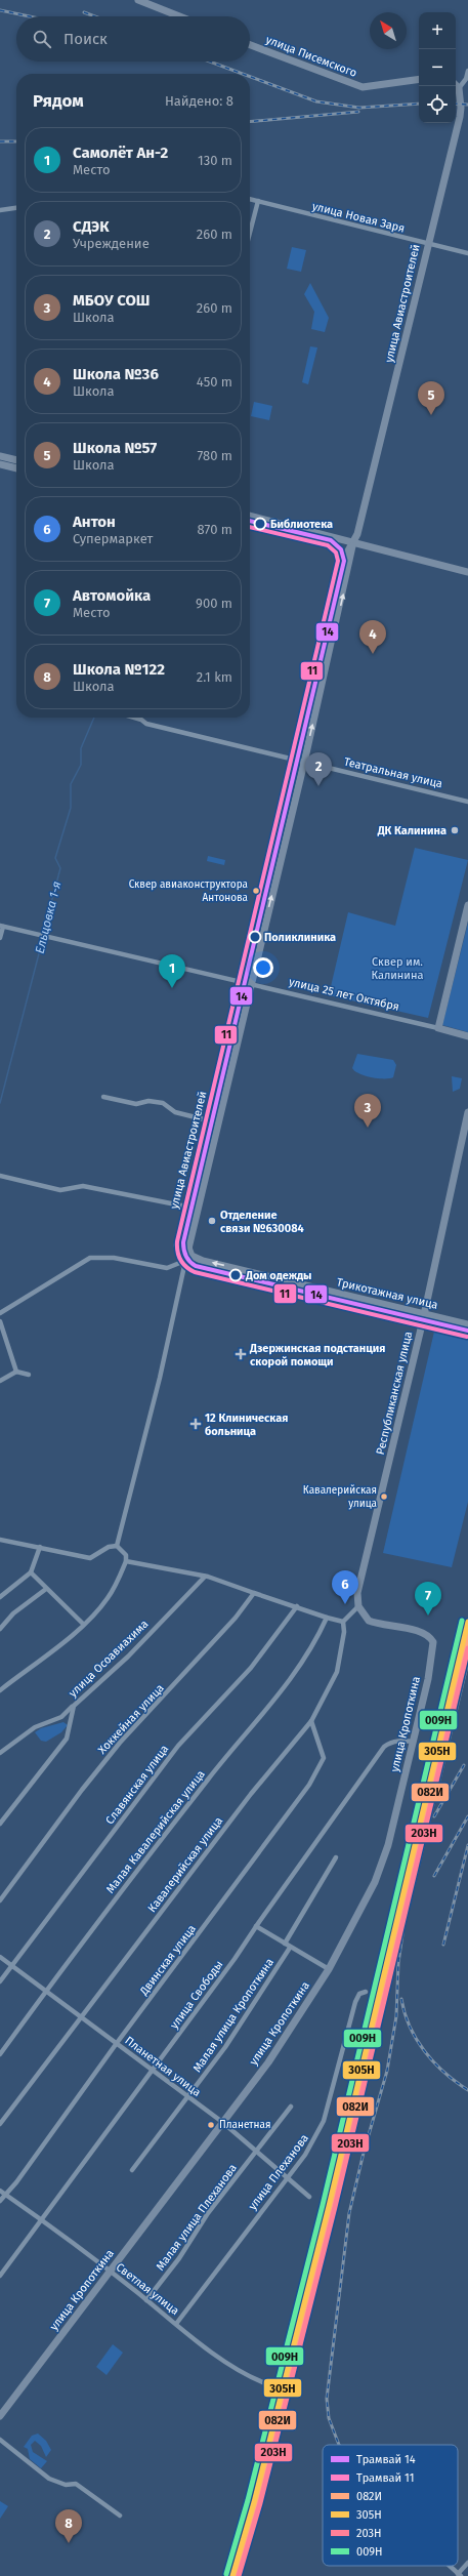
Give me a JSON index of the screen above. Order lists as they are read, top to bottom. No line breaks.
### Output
{"streets":{"main road":["улица Писемского","улица Авиастроителей","улица 25 лет Октября","Трикотажная улица","Республиканская улица","улица Кропоткина"],"street":["улица Новая Заря","Театральная улица","улица Осоавиахима","Хоккейная улица","Славянская улица","Малая Кавалерийская улица","Кавалерийская улица","Двинская улица","улица Свободы","Малая улица Кропоткина","Планетная улица","улица Плеханова","Малая улица Плеханова","Светлая улица"]},"crossings":[["улица Новая Заря","улица Авиастроителей"],["улица Авиастроителей","Театральная улица"],["улица Авиастроителей","улица 25 лет Октября"],["улица Авиастроителей","Трикотажная улица"],["Трикотажная улица","Республиканская улица"],["Республиканская улица","улица Кропоткина"],["улица Кропоткина","улица Свободы"],["улица Кропоткина","Планетная улица"],["улица Кропоткина","Светлая улица"],["Славянская улица","Планетная улица"],["Малая Кавалерийская улица","Планетная улица"],["Кавалерийская улица","Двинская улица"],["Кавалерийская улица","Планетная улица"],["Двинская улица","Планетная улица"],["Двинская улица","Светлая улица"],["улица Свободы","Планетная улица"],["улица Свободы","Светлая улица"],["Малая улица Кропоткина","Планетная улица"],["Планетная улица","улица Плеханова"],["Планетная улица","Малая улица Плеханова"],["улица Плеханова","Светлая улица"],["Малая улица Плеханова","Светлая улица"]],"water":["Ельцовка 1-я"],"parks":["Сквер им. Калинина"],"places":{"other":["Библиотека","ДК Калинина","Сквер авиаконструктора Антонова","Поликлиника","Отделение связи №630084","Дом одежды","Кавалерийская улица","Планетная"],"health":["Дзержинская подстанция скорой помощи","12 Клиническая больница"]},"lines":["tram line 14","tram line 11","transit line 009Н","transit line 305Н","transit line 082И","transit line 203Н"],"legend":["Трамвай 14","Трамвай 11","082И","305Н","203Н","009Н"],"north":"top left","page":{"map_buttons":["+","−"],"search":"Поиск","heading":["Рядом","Найдено: 8"],"list":[{"mark":"1","name":"Самолёт Ан-2","note":"Место","value":"130 m"},{"mark":"2","name":"СДЭК","note":"Учреждение","value":"260 m"},{"mark":"3","name":"МБОУ СОШ","note":"Школа","value":"260 m"},{"mark":"4","name":"Школа №36","note":"Школа","value":"450 m"},{"mark":"5","name":"Школа №57","note":"Школа","value":"780 m"},{"mark":"6","name":"Антон","note":"Супермаркет","value":"870 m"},{"mark":"7","name":"Автомойка","note":"Место","value":"900 m"},{"mark":"8","name":"Школа №122","note":"Школа","value":"2.1 km"}],"pins":["5","4","2","1","3","6","7","8"]}}
